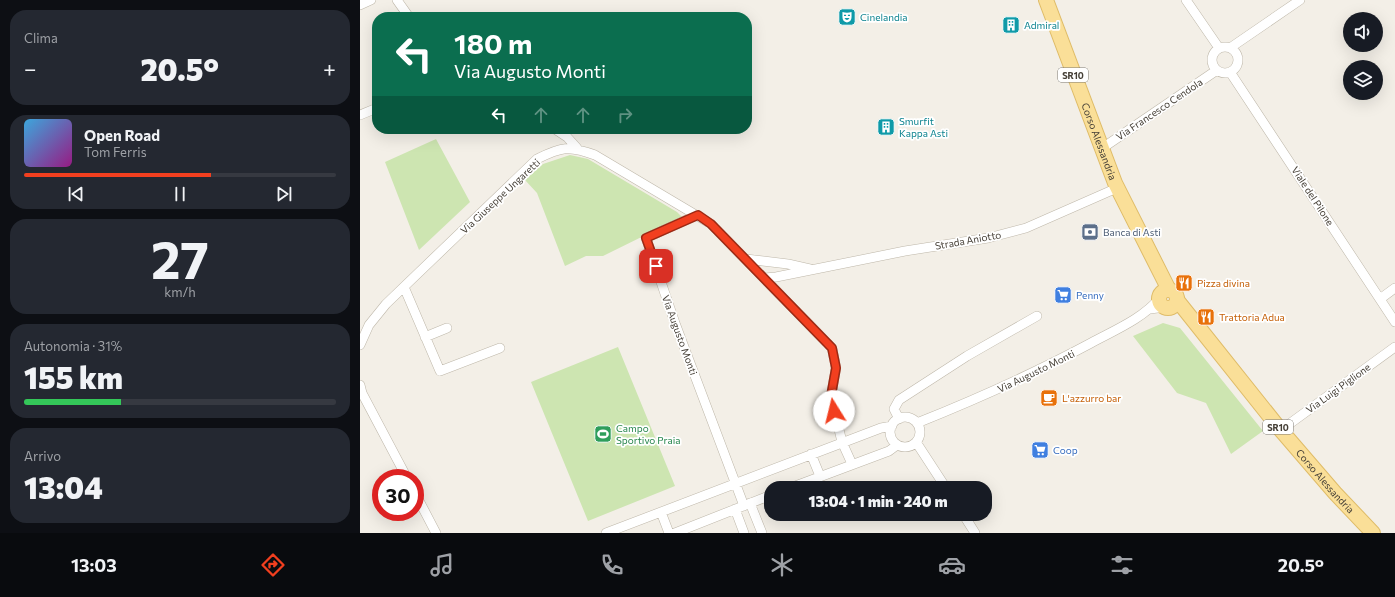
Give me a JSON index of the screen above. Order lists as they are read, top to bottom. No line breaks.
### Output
{"streets":{"main road":["SR10","Corso Alessandria"],"street":["Via Francesco Cendola","Via Giuseppe Ungaretti","Viale del Pilone","Strada Aniotto","Via Augusto Monti","Via Luigi Piglione"]},"crossings":[["Via Francesco Cendola","Corso Alessandria"],["Via Francesco Cendola","Viale del Pilone"],["Corso Alessandria","Strada Aniotto"],["Corso Alessandria","Via Augusto Monti"],["Corso Alessandria","Via Luigi Piglione"],["Via Giuseppe Ungaretti","Strada Aniotto"],["Via Giuseppe Ungaretti","Via Augusto Monti"]],"places":{"theatre":["Cinelandia"],"building":["Admiral","Smurfit Kappa Asti"],"bank":["Banca di Asti"],"restaurant":["Pizza divina","Trattoria Adua"],"supermarket":["Penny","Coop"],"cafe":["L'azzurro bar"],"sports":["Campo Sportivo Praia"]},"page":{"tile":["Clima",["27","km/h"],["Autonomia · 31%","155 km"],["Arrivo","13:04"]],"turn":["180 m","Via Augusto Monti"],"heat":["−","20.5°","+"],"song":["Open Road","Tom Ferris"],"limit":"30","trip":"13:04 · 1 min · 240 m","tabs":["13:03","20.5°"]}}
